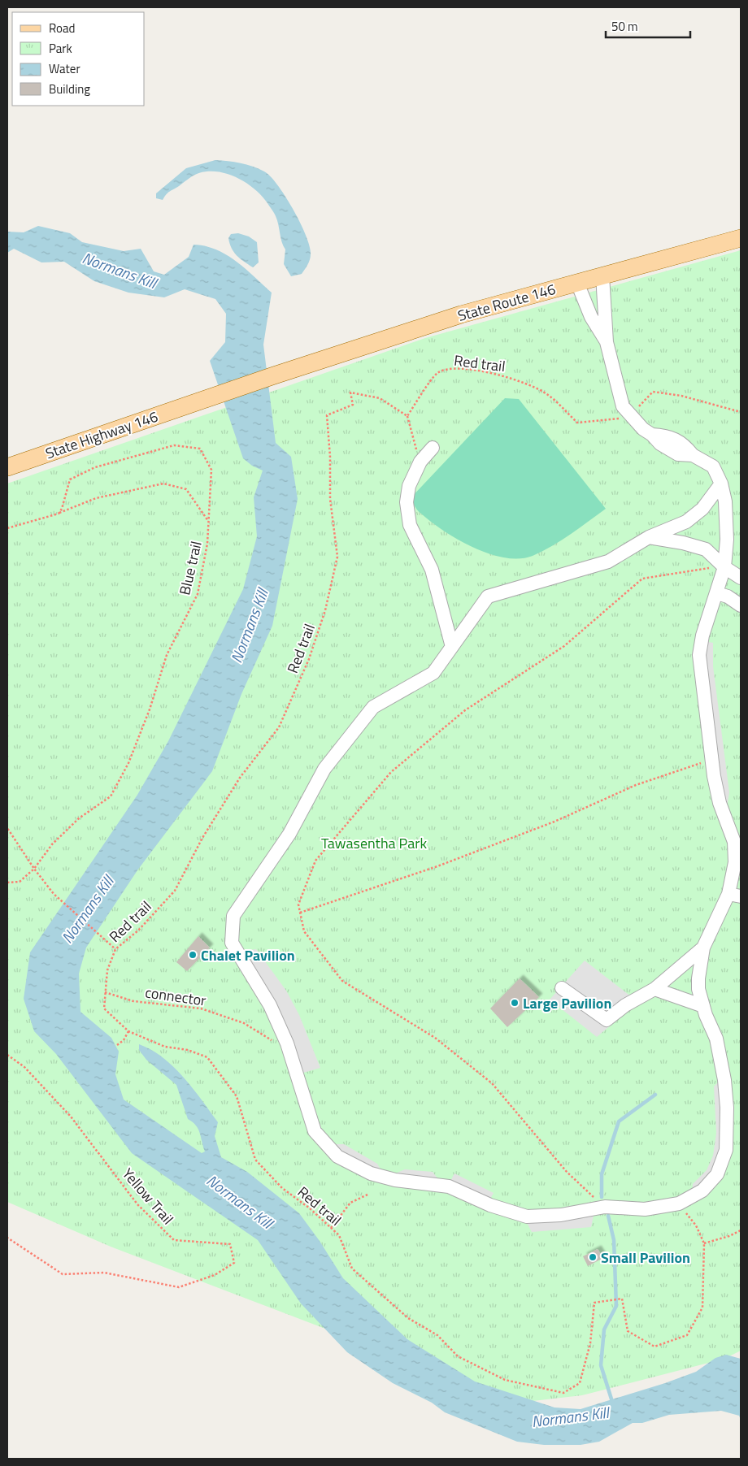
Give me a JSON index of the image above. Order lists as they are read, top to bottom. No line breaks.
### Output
{"streets":{"main road":["State Route 146","State Highway 146"],"path":["Red trail","Blue trail","connector","Yellow Trail"]},"crossings":[["State Route 146","State Highway 146"],["Red trail","connector"]],"water":["Normans Kill"],"parks":["Tawasentha Park"],"places":["Chalet Pavilion","Large Pavilion","Small Pavilion"],"legend":["Road","Park","Water","Building"],"scale_bar":"50 m"}
